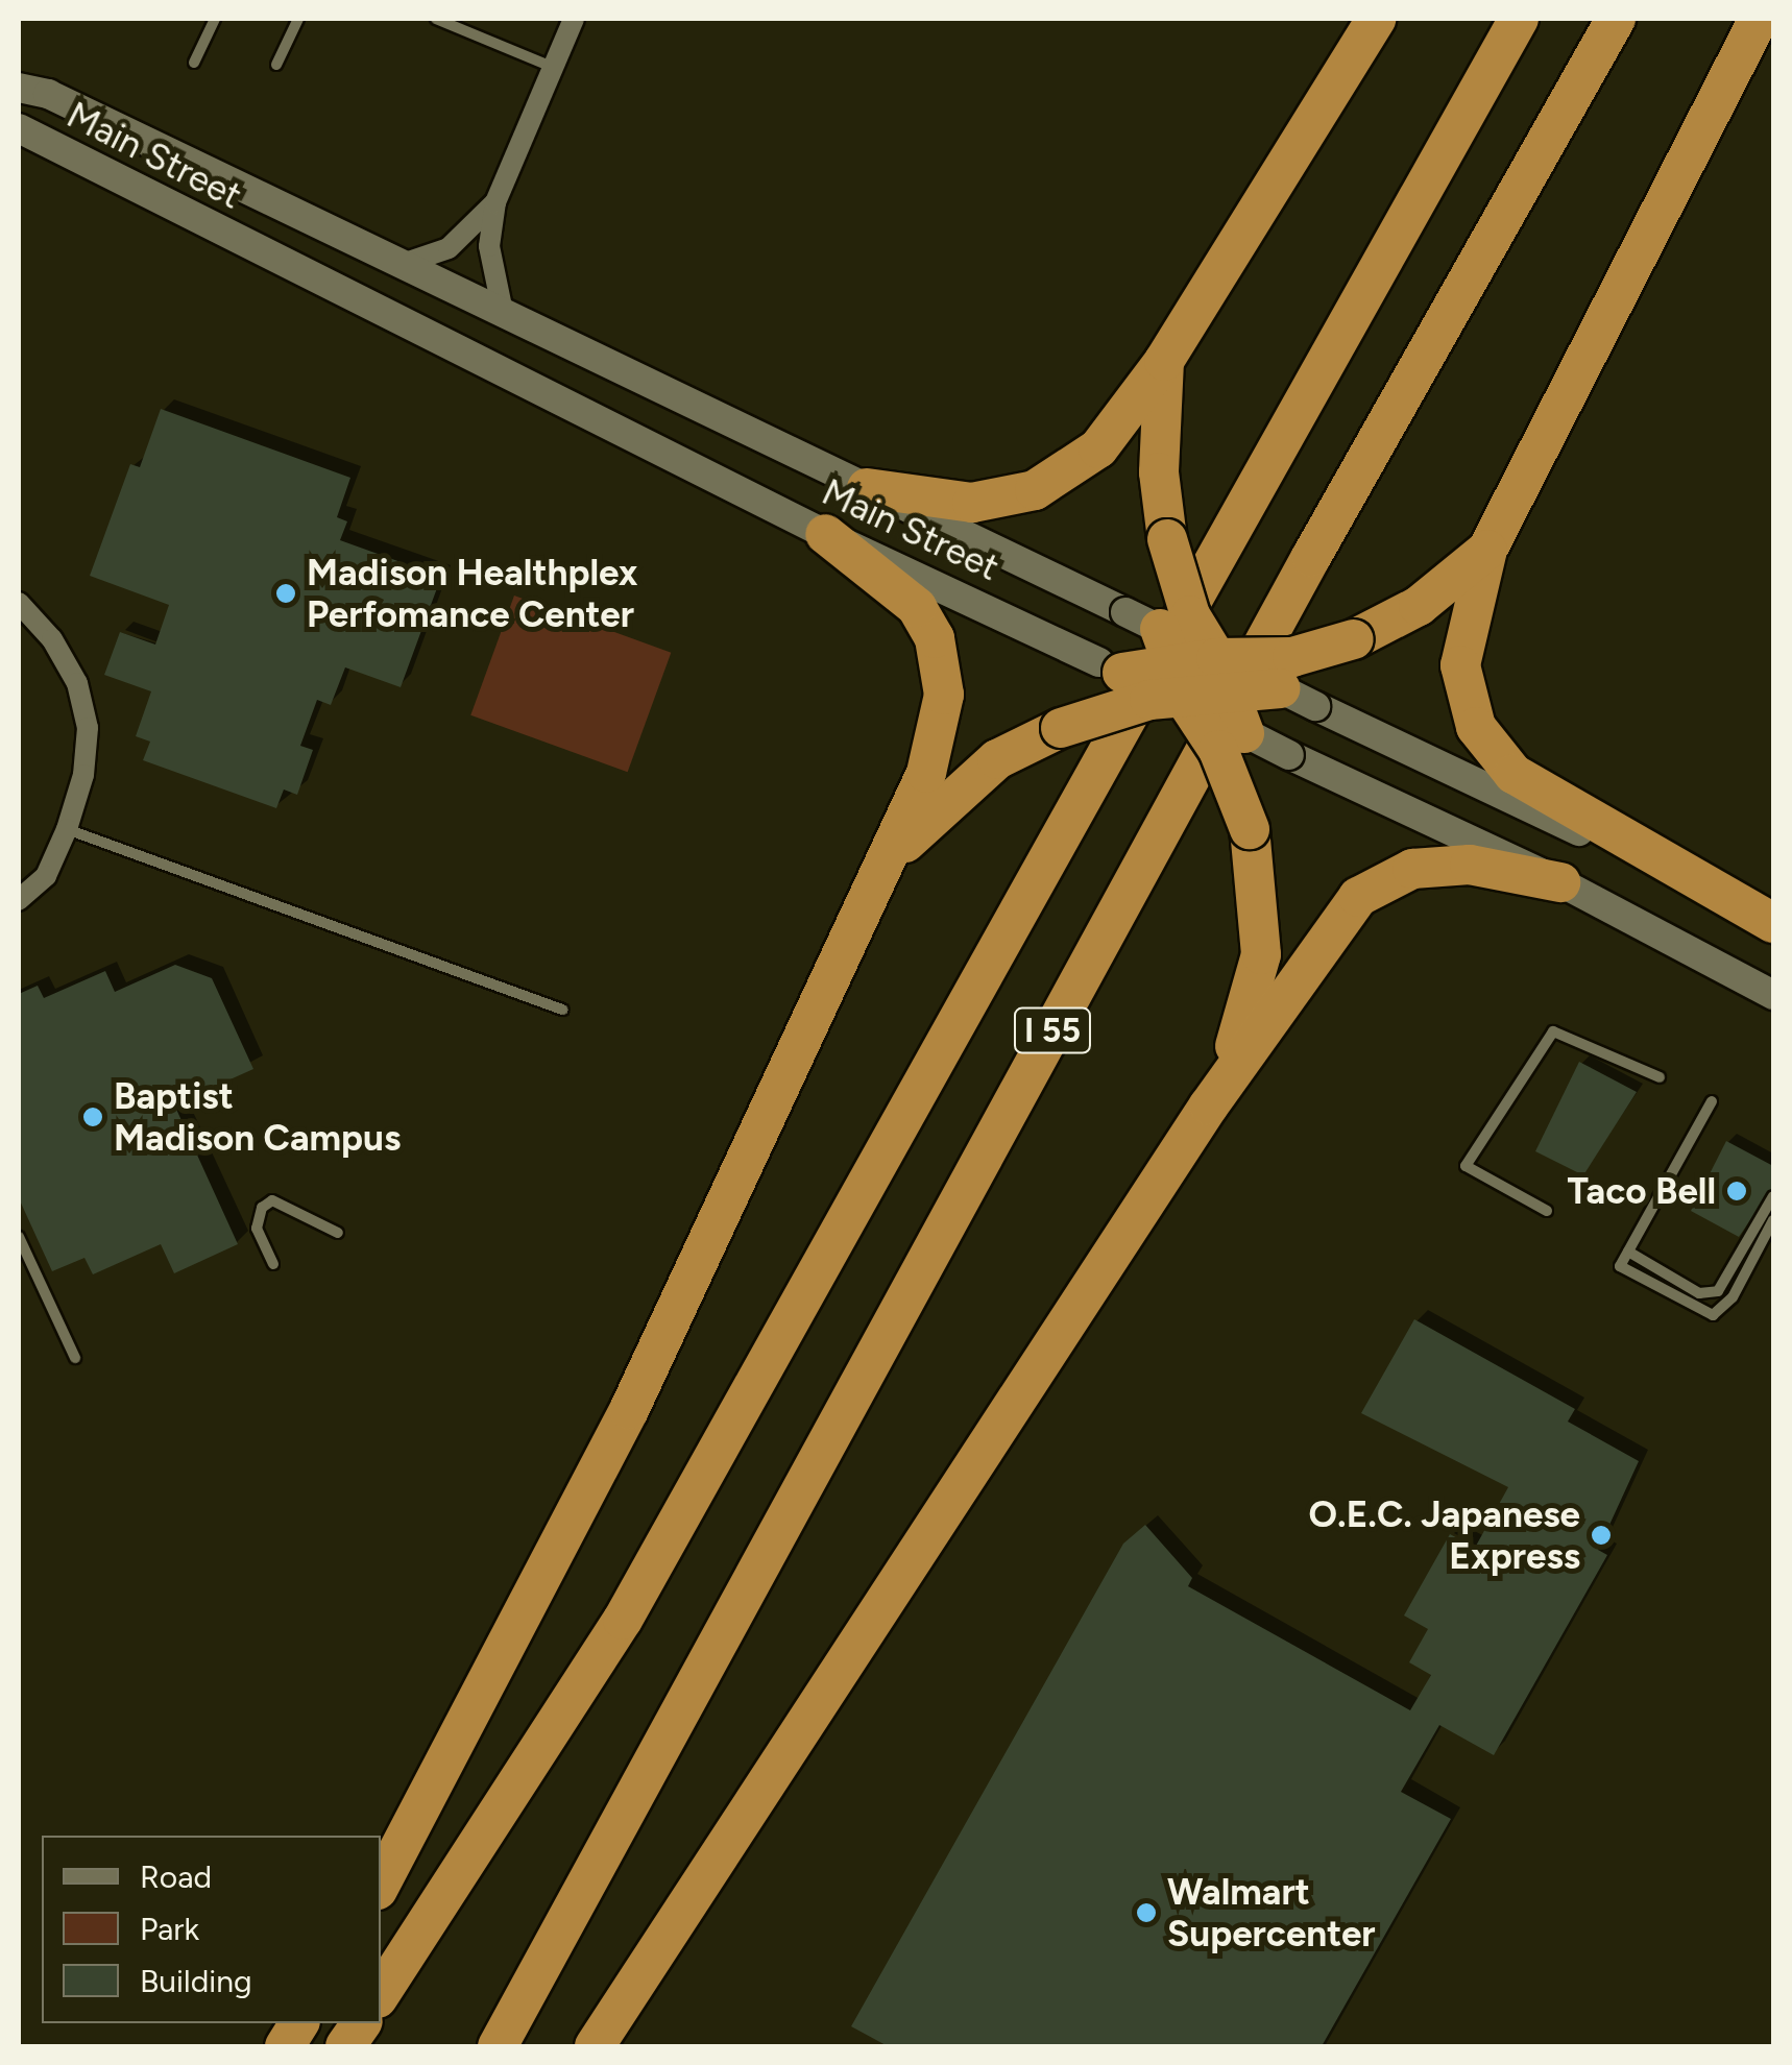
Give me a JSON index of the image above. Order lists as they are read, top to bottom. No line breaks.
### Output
{"streets":{"highway":["I 55"],"main road":["Main Street"]},"places":["Madison Healthplex Perfomance Center","Baptist Madison Campus","Taco Bell","O.E.C. Japanese Express","Walmart Supercenter"],"legend":["Road","Park","Building"]}
